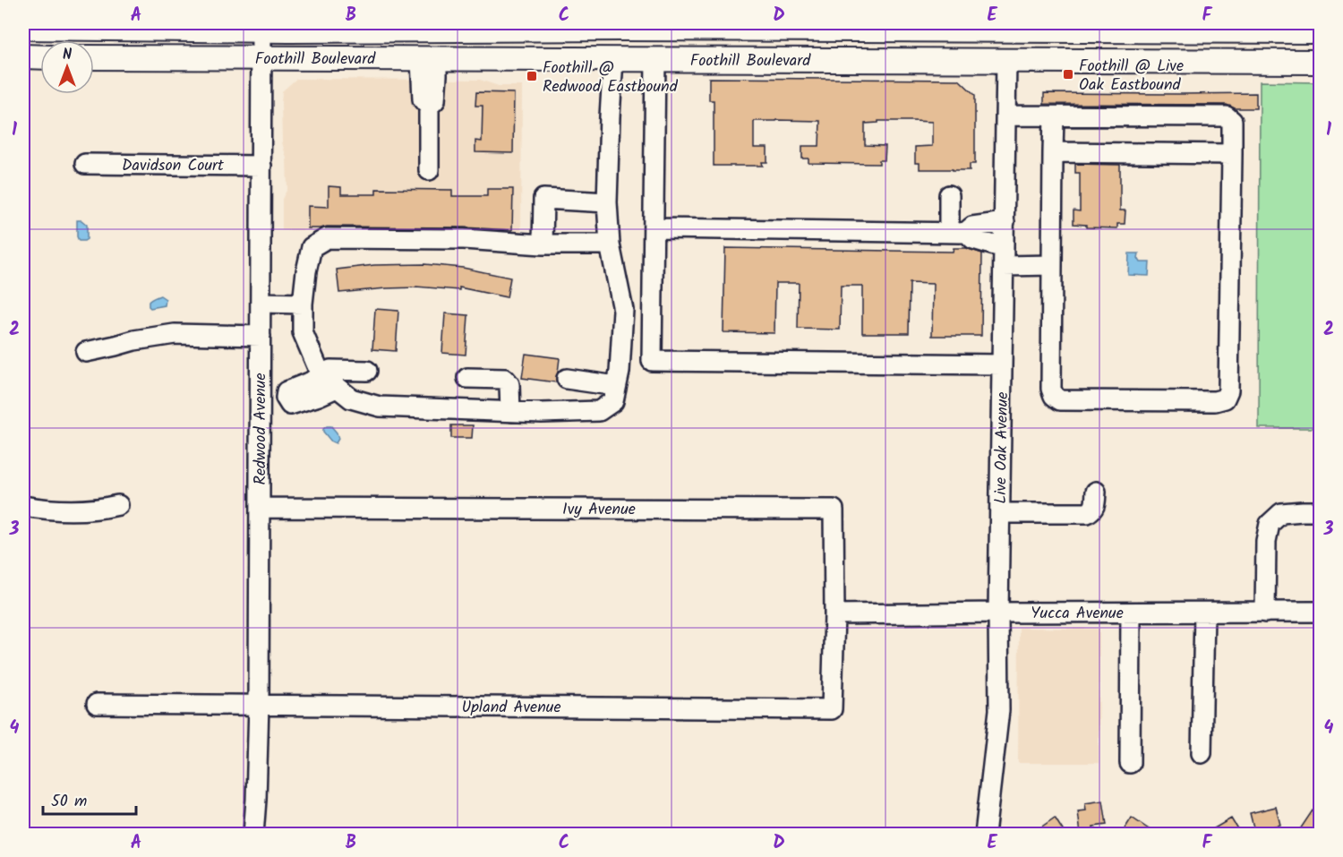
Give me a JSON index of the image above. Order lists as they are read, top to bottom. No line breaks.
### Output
{"streets":{"main road":["Foothill Boulevard"],"street":["Davidson Court","Redwood Avenue","Live Oak Avenue","Ivy Avenue","Yucca Avenue","Upland Avenue"]},"crossings":[["Foothill Boulevard","Redwood Avenue"],["Foothill Boulevard","Live Oak Avenue"],["Davidson Court","Redwood Avenue"],["Redwood Avenue","Ivy Avenue"],["Redwood Avenue","Upland Avenue"],["Live Oak Avenue","Yucca Avenue"],["Ivy Avenue","Yucca Avenue"],["Ivy Avenue","Upland Avenue"],["Yucca Avenue","Upland Avenue"]],"places":{"transit":["Foothill @ Live Oak Eastbound","Foothill @ Redwood Eastbound"]},"scale_bar":"50 m","north":"top","grid":{"columns":["A","B","C","D","E","F"],"rows":["1","2","3","4"]}}
